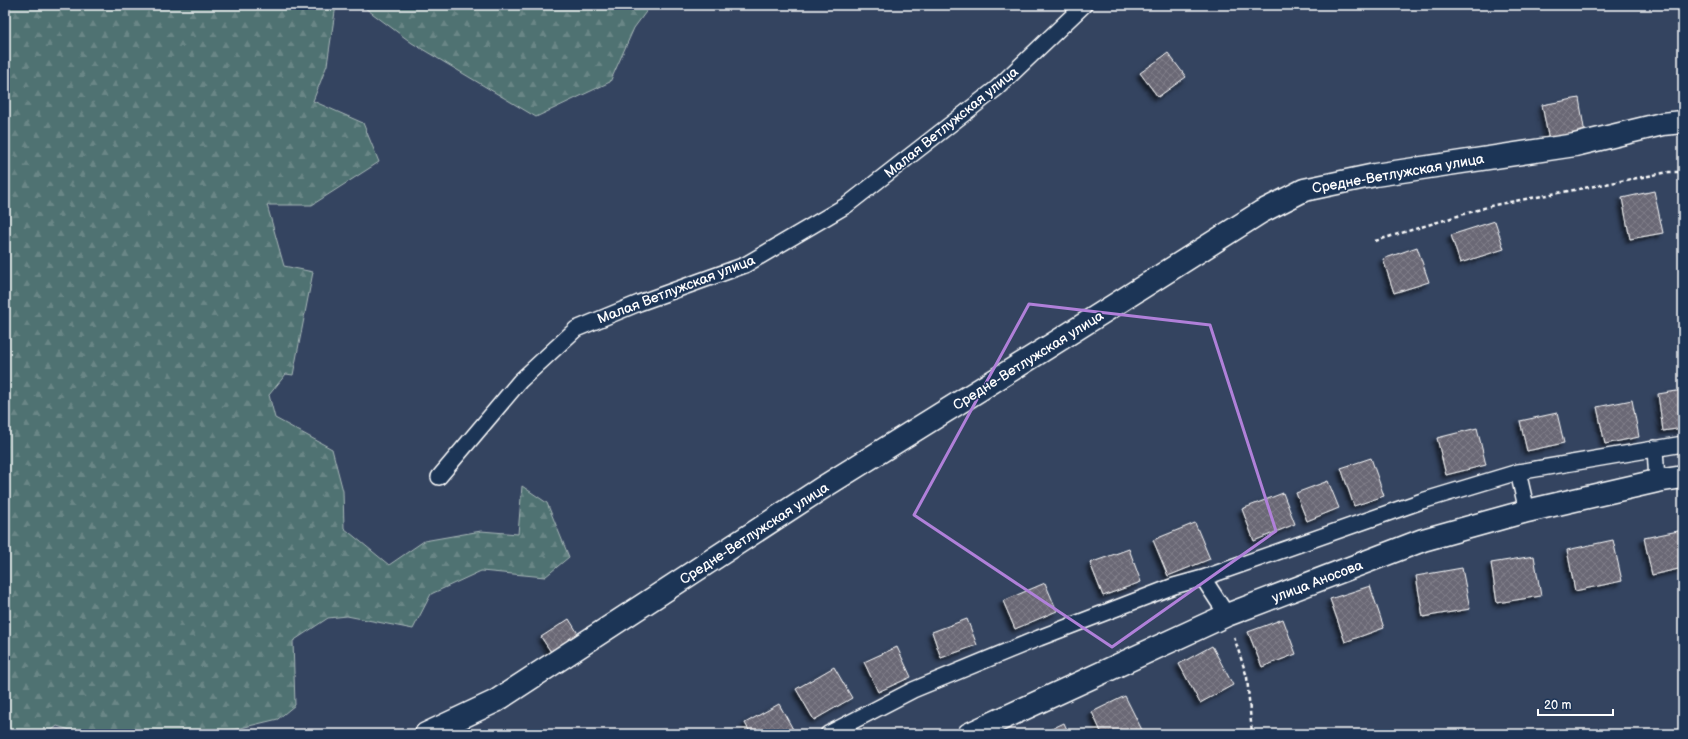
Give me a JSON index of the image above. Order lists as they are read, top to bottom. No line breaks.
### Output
{"streets":{"street":["Средне-Ветлужская улица","улица Аносова"],"lane":["Малая Ветлужская улица"]},"scale_bar":"20 m"}
